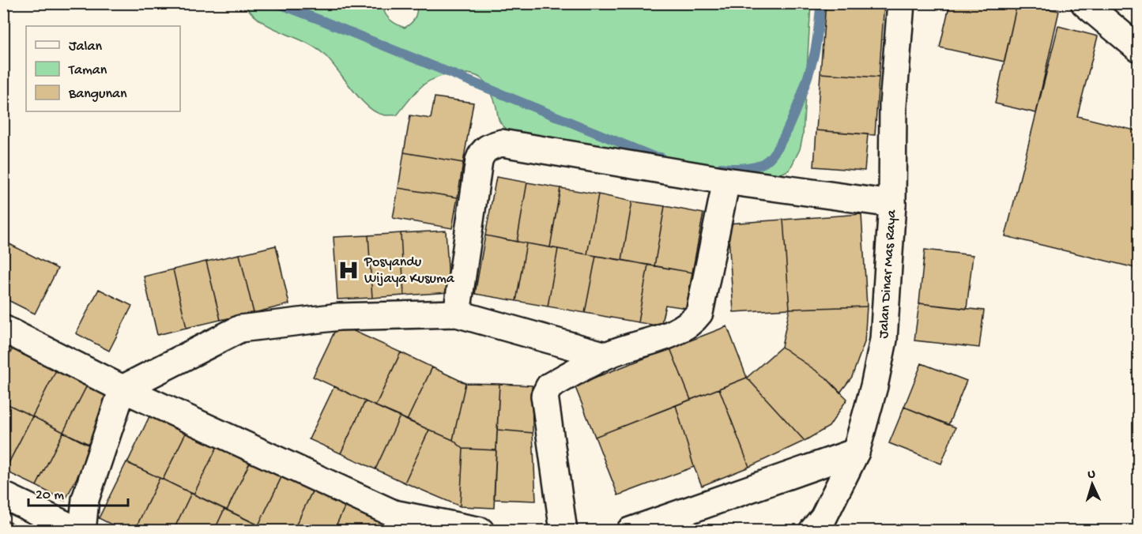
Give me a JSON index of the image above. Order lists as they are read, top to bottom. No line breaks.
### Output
{"streets":{"street":["Jalan Dinar Mas Raya"]},"places":{"hospital":["Posyandu Wijaya Kusuma"]},"legend":["Jalan","Taman","Bangunan"],"scale_bar":"20 m","north":"top"}
